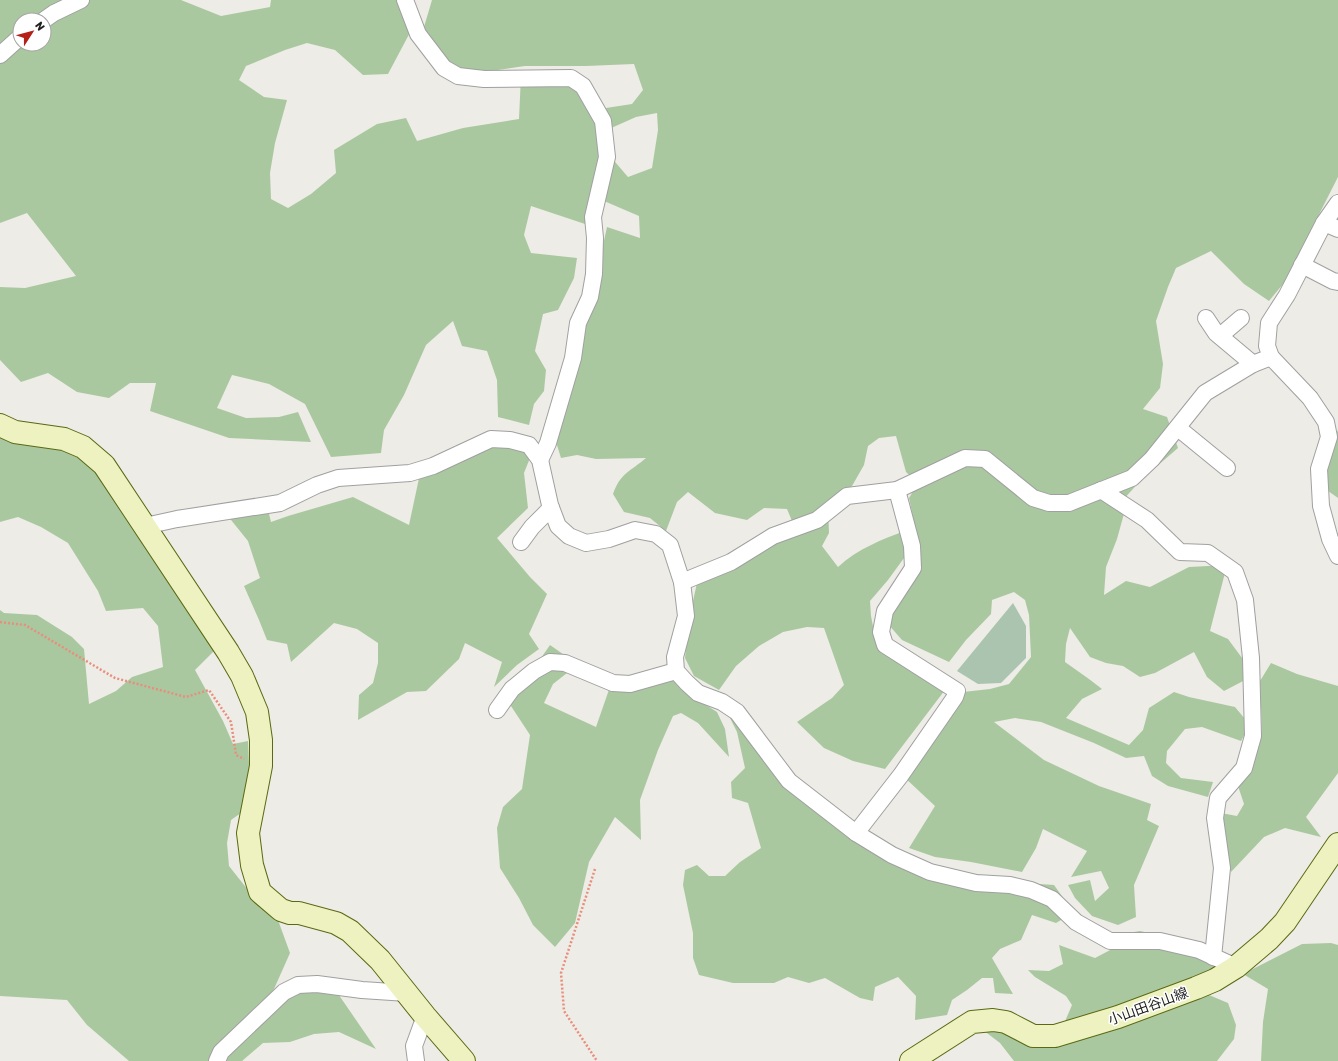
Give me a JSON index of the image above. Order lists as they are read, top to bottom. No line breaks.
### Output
{"streets":{"street":["小山田谷山線"]},"north":"top right"}
